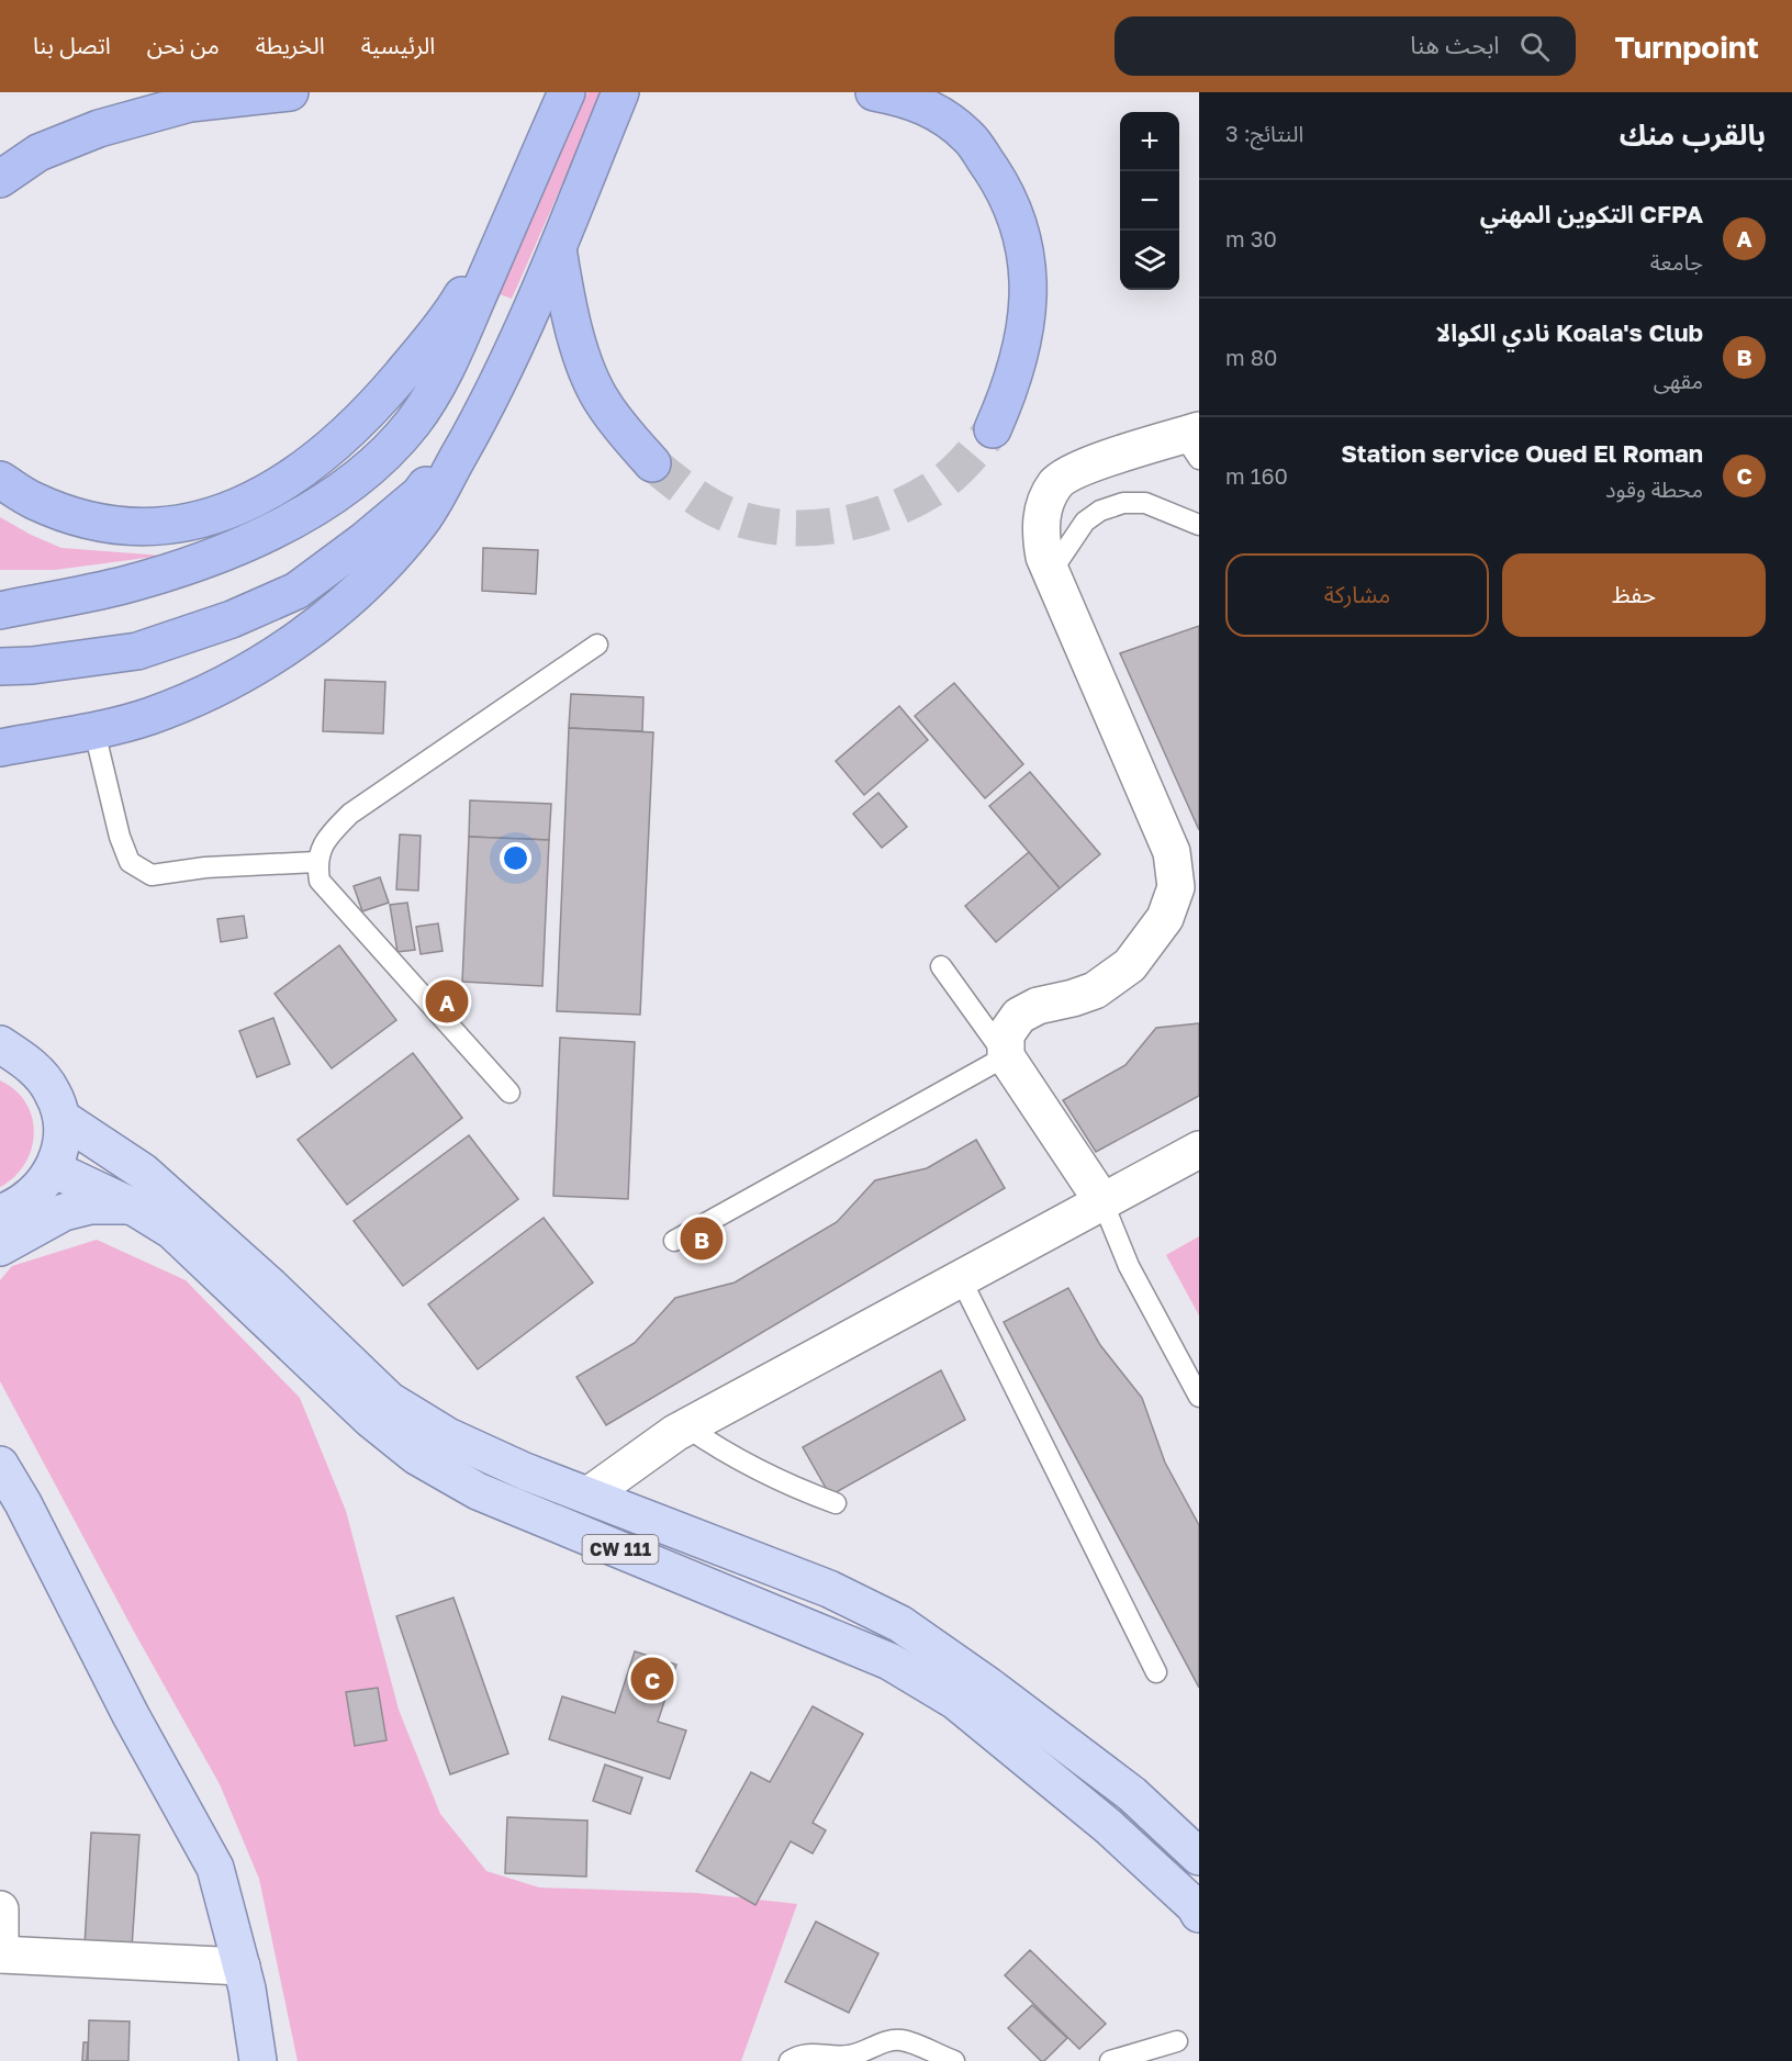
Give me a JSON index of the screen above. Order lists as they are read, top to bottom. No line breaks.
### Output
{"streets":{"main road":["CW 111"]},"page":{"header":"Turnpoint","search":"ابحث هنا","nav":["الرئيسية","الخريطة","من نحن","اتصل بنا"],"heading":["بالقرب منك","النتائج: 3"],"map_buttons":["+","−"],"list":[{"mark":"A","name":"CFPA التكوين المهني","note":"جامعة","value":"30 m"},{"mark":"B","name":"Koala's Club نادي الكوالا","note":"مقهى","value":"80 m"},{"mark":"C","name":"Station service Oued El Roman","note":"محطة وقود","value":"160 m"}],"buttons":["حفظ","مشاركة"],"pins":["A","B","C"]}}
